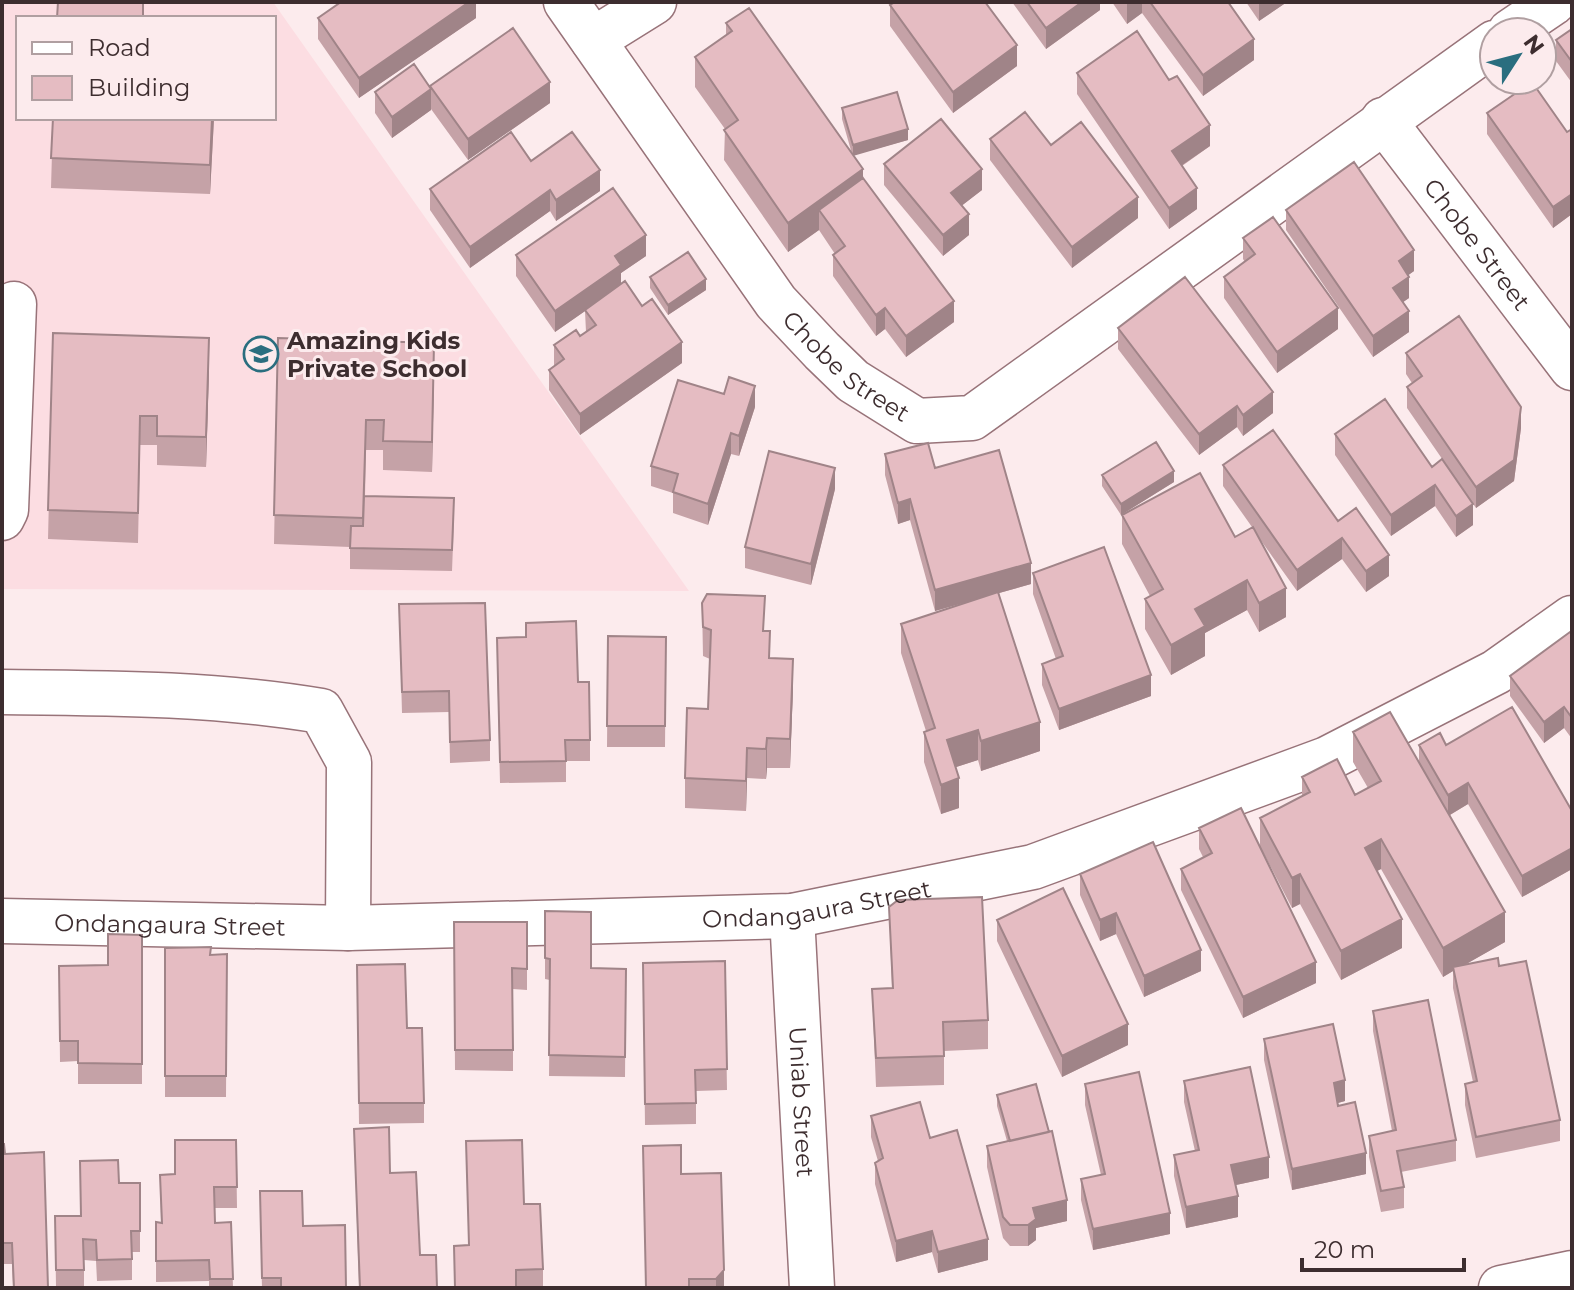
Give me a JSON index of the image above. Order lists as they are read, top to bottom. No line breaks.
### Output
{"streets":{"street":["Chobe Street","Ondangaura Street","Uniab Street"]},"crossings":[["Ondangaura Street","Uniab Street"]],"places":{"school or university":["Amazing Kids Private School"]},"legend":["Road","Building"],"scale_bar":"20 m","north":"top right"}
